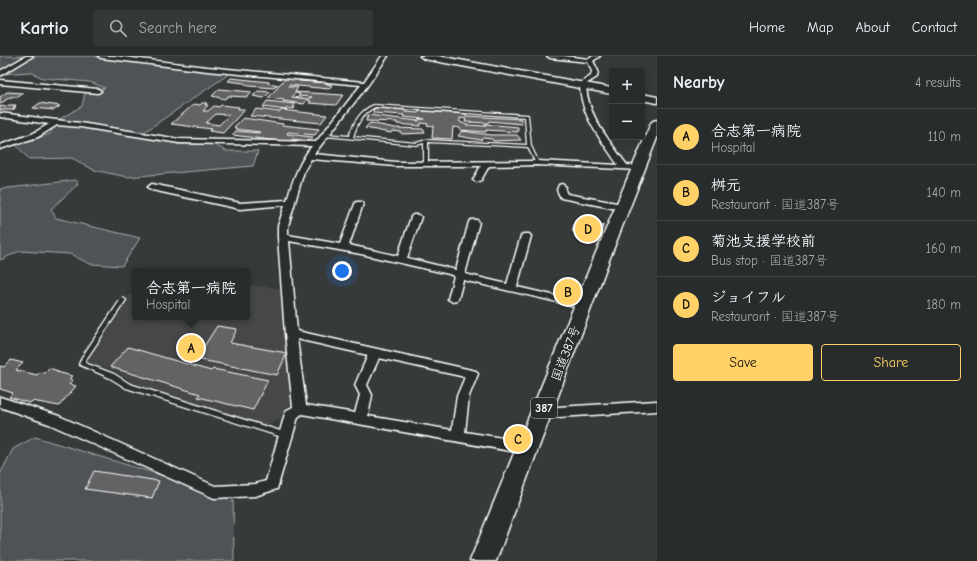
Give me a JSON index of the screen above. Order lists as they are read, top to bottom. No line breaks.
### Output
{"streets":{"highway":["国道387号","387"]},"page":{"header":"Kartio","search":"Search here","nav":["Home","Map","About","Contact"],"heading":["Nearby","4 results"],"map_buttons":["+","−"],"list":[{"mark":"A","name":"合志第一病院","note":"Hospital","value":"110 m"},{"mark":"B","name":"桝元","note":"Restaurant · 国道387号","value":"140 m"},{"mark":"C","name":"菊池支援学校前","note":"Bus stop · 国道387号","value":"160 m"},{"mark":"D","name":"ジョイフル","note":"Restaurant · 国道387号","value":"180 m"}],"pins":["D","B","A","C"],"popup":["合志第一病院","Hospital"],"buttons":["Save","Share"]}}
